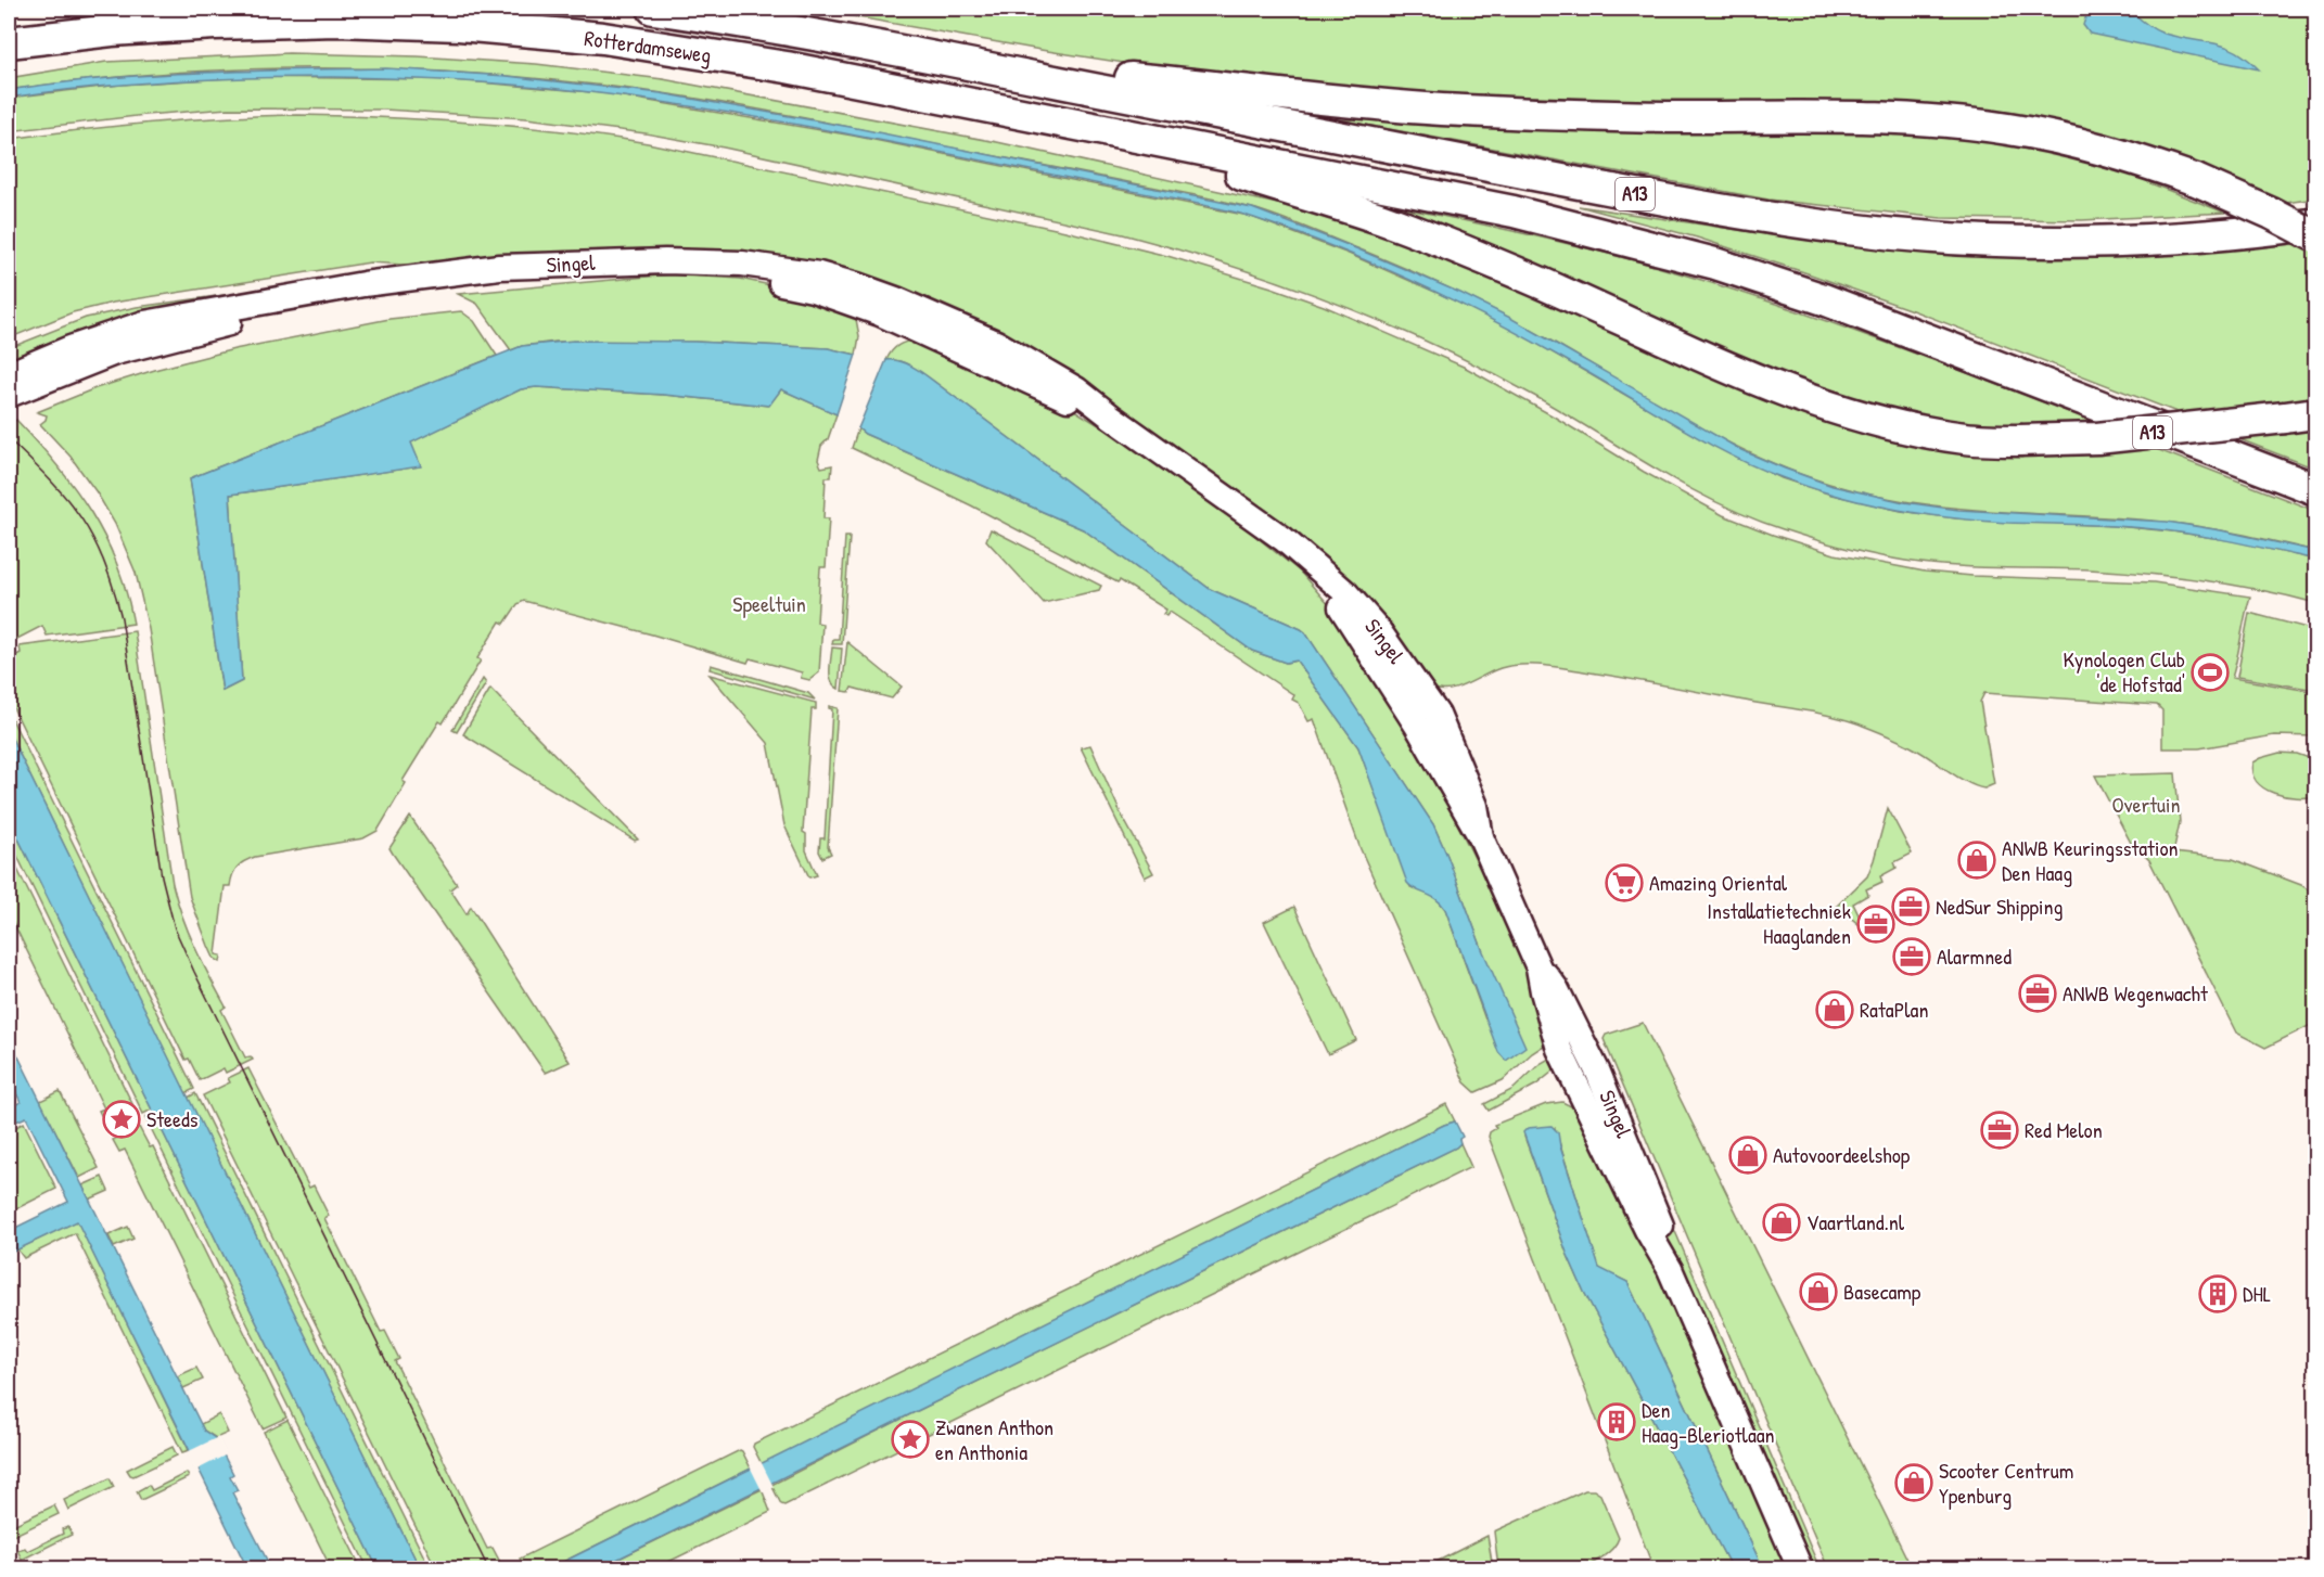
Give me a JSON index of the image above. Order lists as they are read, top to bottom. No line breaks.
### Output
{"streets":{"highway":["Rotterdamseweg","A13"],"main road":["Singel"]},"crossings":[["Rotterdamseweg","A13"]],"parks":["Speeltuin","Overtuin"],"places":{"sports":["Kynologen Club 'de Hofstad'"],"shop":["ANWB Keuringsstation Den Haag","RataPlan","Autovoordeelshop","Vaartland.nl","Basecamp","Scooter Centrum Ypenburg"],"supermarket":["Amazing Oriental"],"office":["NedSur Shipping","Installatietechniek Haaglanden","Alarmned","ANWB Wegenwacht","Red Melon"],"place":["Steeds","Zwanen Anthon en Anthonia"],"building":["DHL","Den Haag-Bleriotlaan"]}}
